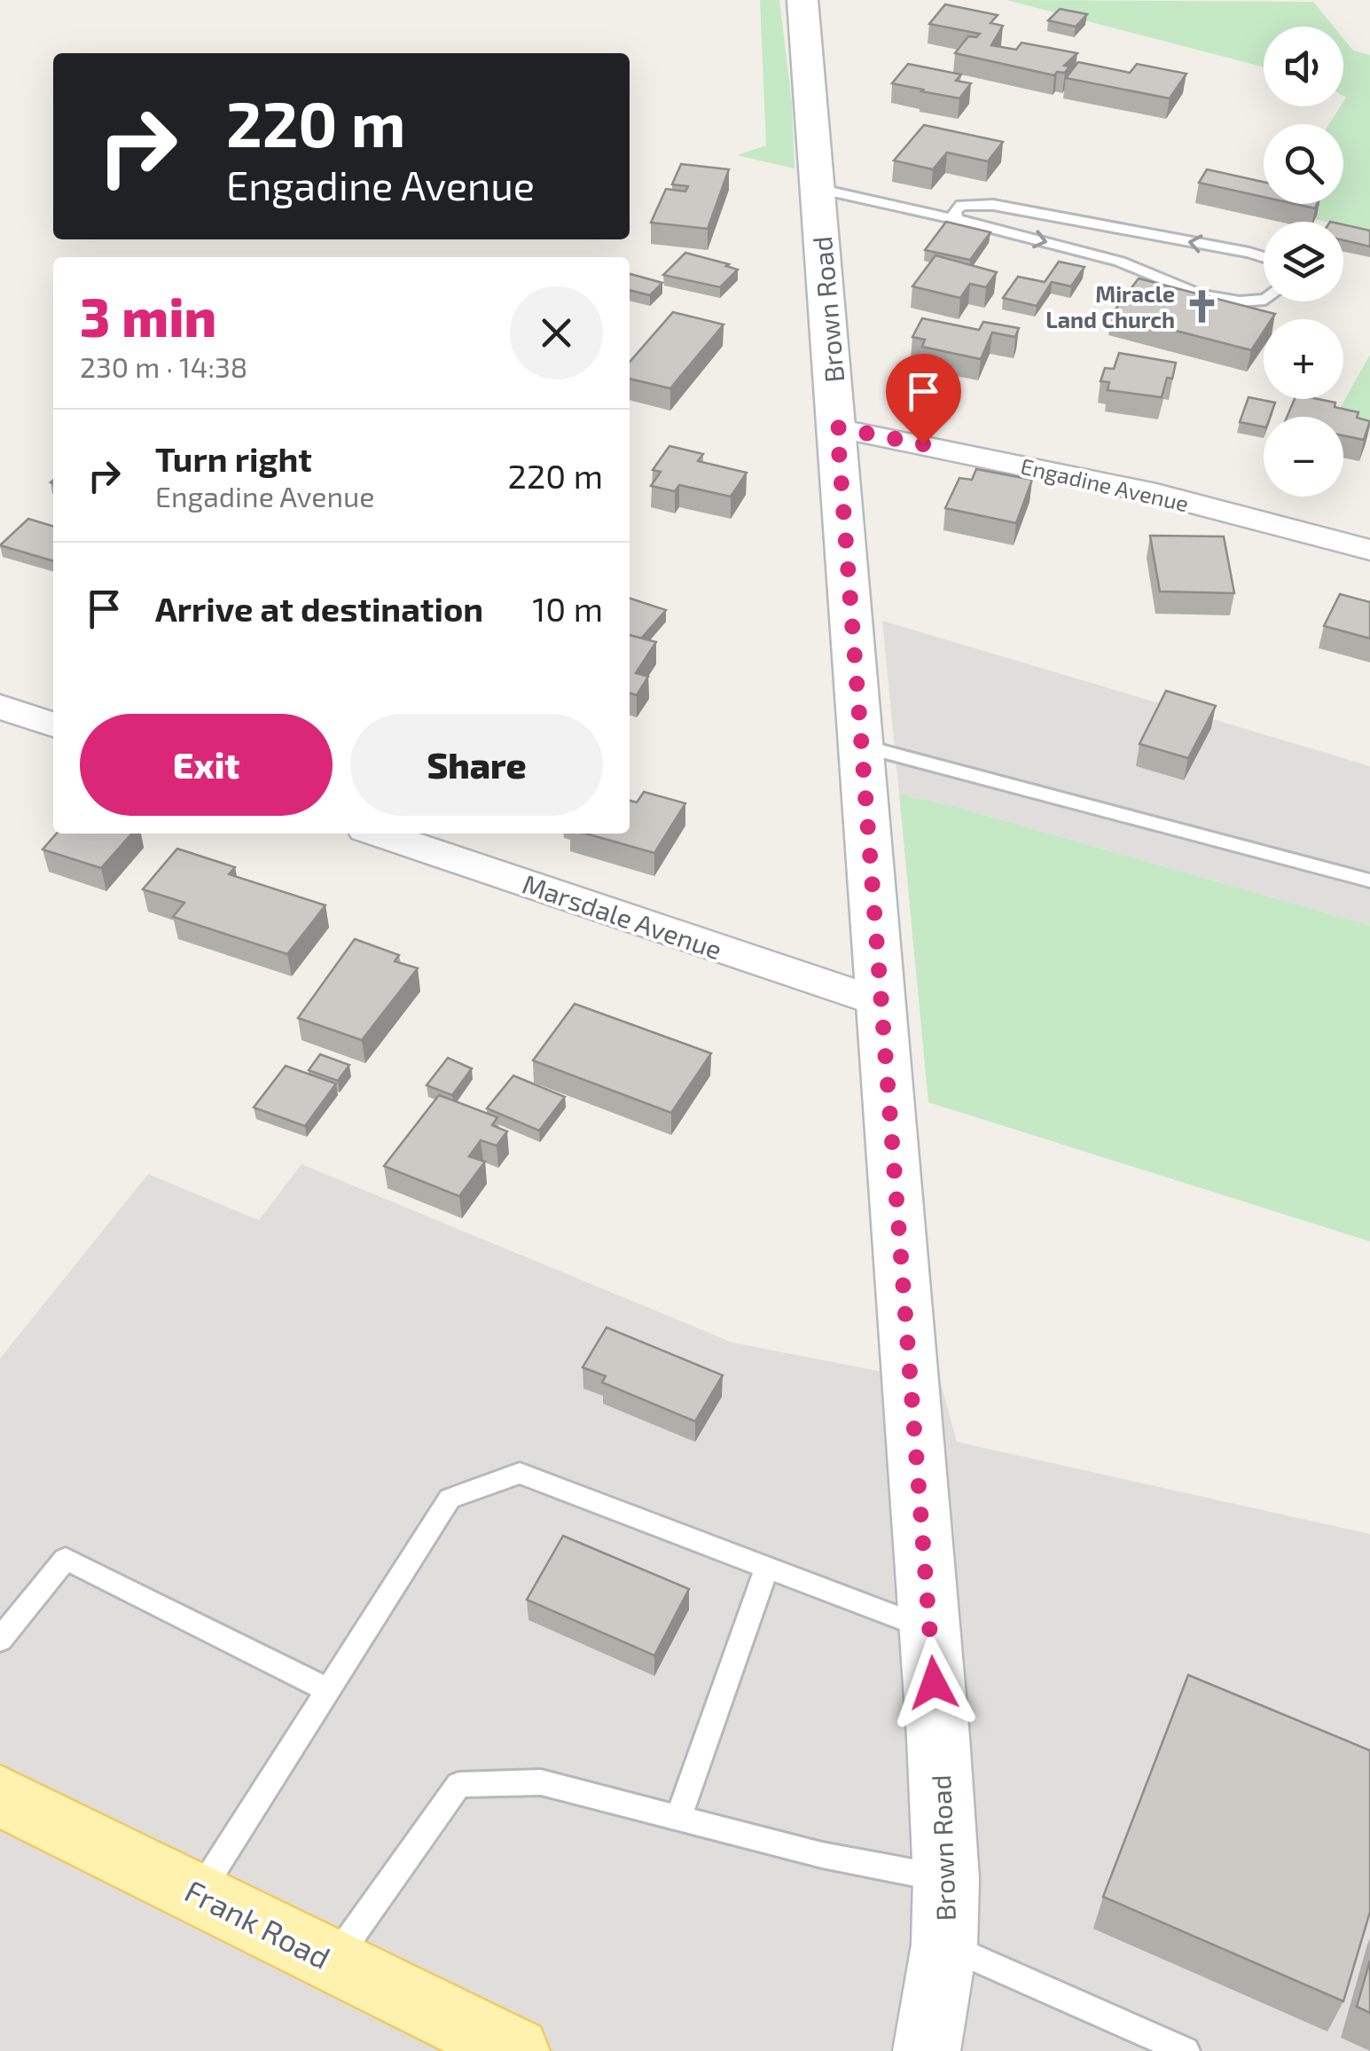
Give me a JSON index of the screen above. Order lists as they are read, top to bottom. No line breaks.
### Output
{"streets":{"main road":["Brown Road","Frank Road"],"street":["Engadine Avenue","Marsdale Avenue"]},"crossings":[["Brown Road","Engadine Avenue"],["Brown Road","Marsdale Avenue"]],"places":{"church":["Miracle Land Church"]},"page":{"map_buttons":["+","−"],"turn":["220 m","Engadine Avenue"],"heading":["3 min","230 m · 14:38"],"list":[{"name":"Turn right","note":"Engadine Avenue","value":"220 m"},{"name":"Arrive at destination","value":"10 m"}],"buttons":["Exit","Share"]}}
